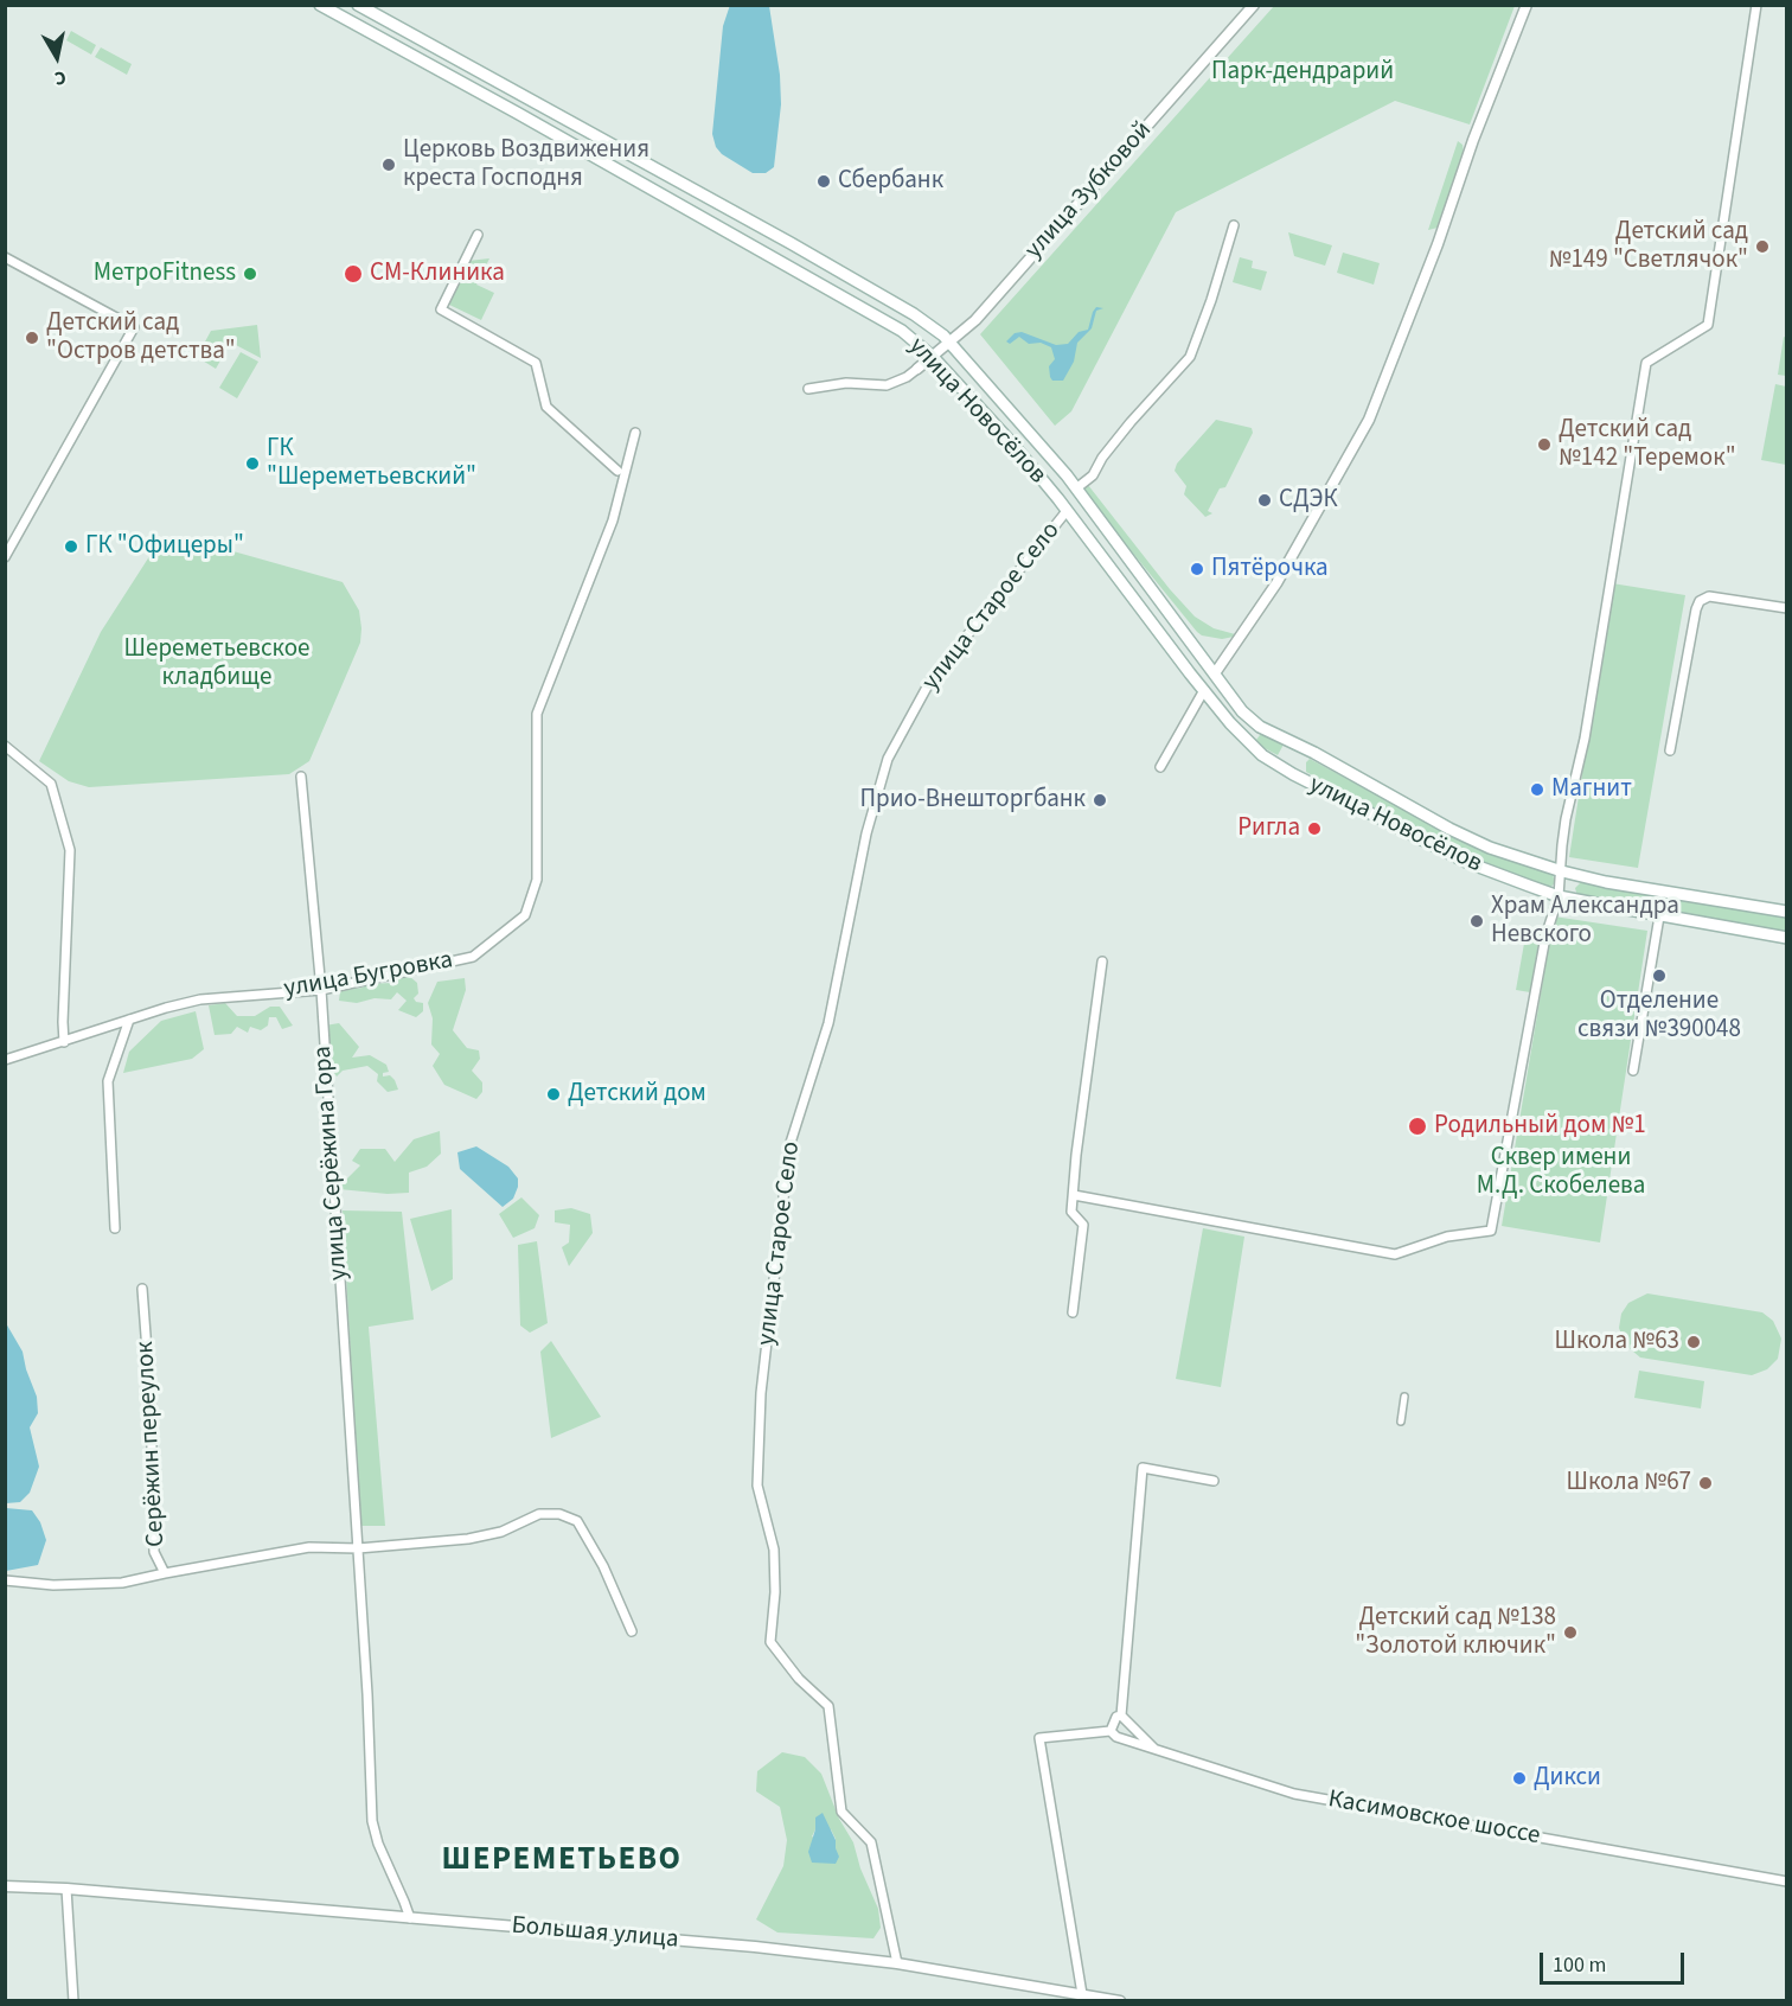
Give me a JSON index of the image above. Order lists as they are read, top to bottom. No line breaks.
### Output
{"streets":{"main road":["улица Новосёлов"],"street":["улица Зубковой","улица Старое Село","улица Бугровка","улица Серёжина Гора","Серёжин переулок","Касимовское шоссе","Большая улица"]},"crossings":[["улица Зубковой","улица Новосёлов"],["улица Новосёлов","улица Старое Село"],["улица Старое Село","Большая улица"],["улица Бугровка","улица Серёжина Гора"],["улица Серёжина Гора","Серёжин переулок"],["улица Серёжина Гора","Большая улица"]],"districts":["ШЕРЕМЕТЬЕВО"],"parks":["Парк-дендрарий","Шереметьевское кладбище","Сквер имени М.Д. Скобелева"],"places":["Церковь Воздвижения креста Господня","Сбербанк","Детский сад №149 \"Светлячок\"","МетроFitness","СМ-Клиника","Детский сад \"Остров детства\"","Детский сад №142 \"Теремок\"","ГК \"Шереметьевский\"","СДЭК","ГК \"Офицеры\"","Пятёрочка","Магнит","Прио-Внешторгбанк","Ригла","Храм Александра Невского","Отделение связи №390048","Детский дом","Родильный дом №1","Школа №63","Школа №67","Детский сад №138 \"Золотой ключик\"","Дикси"],"scale_bar":"100 m","north":"bottom"}
